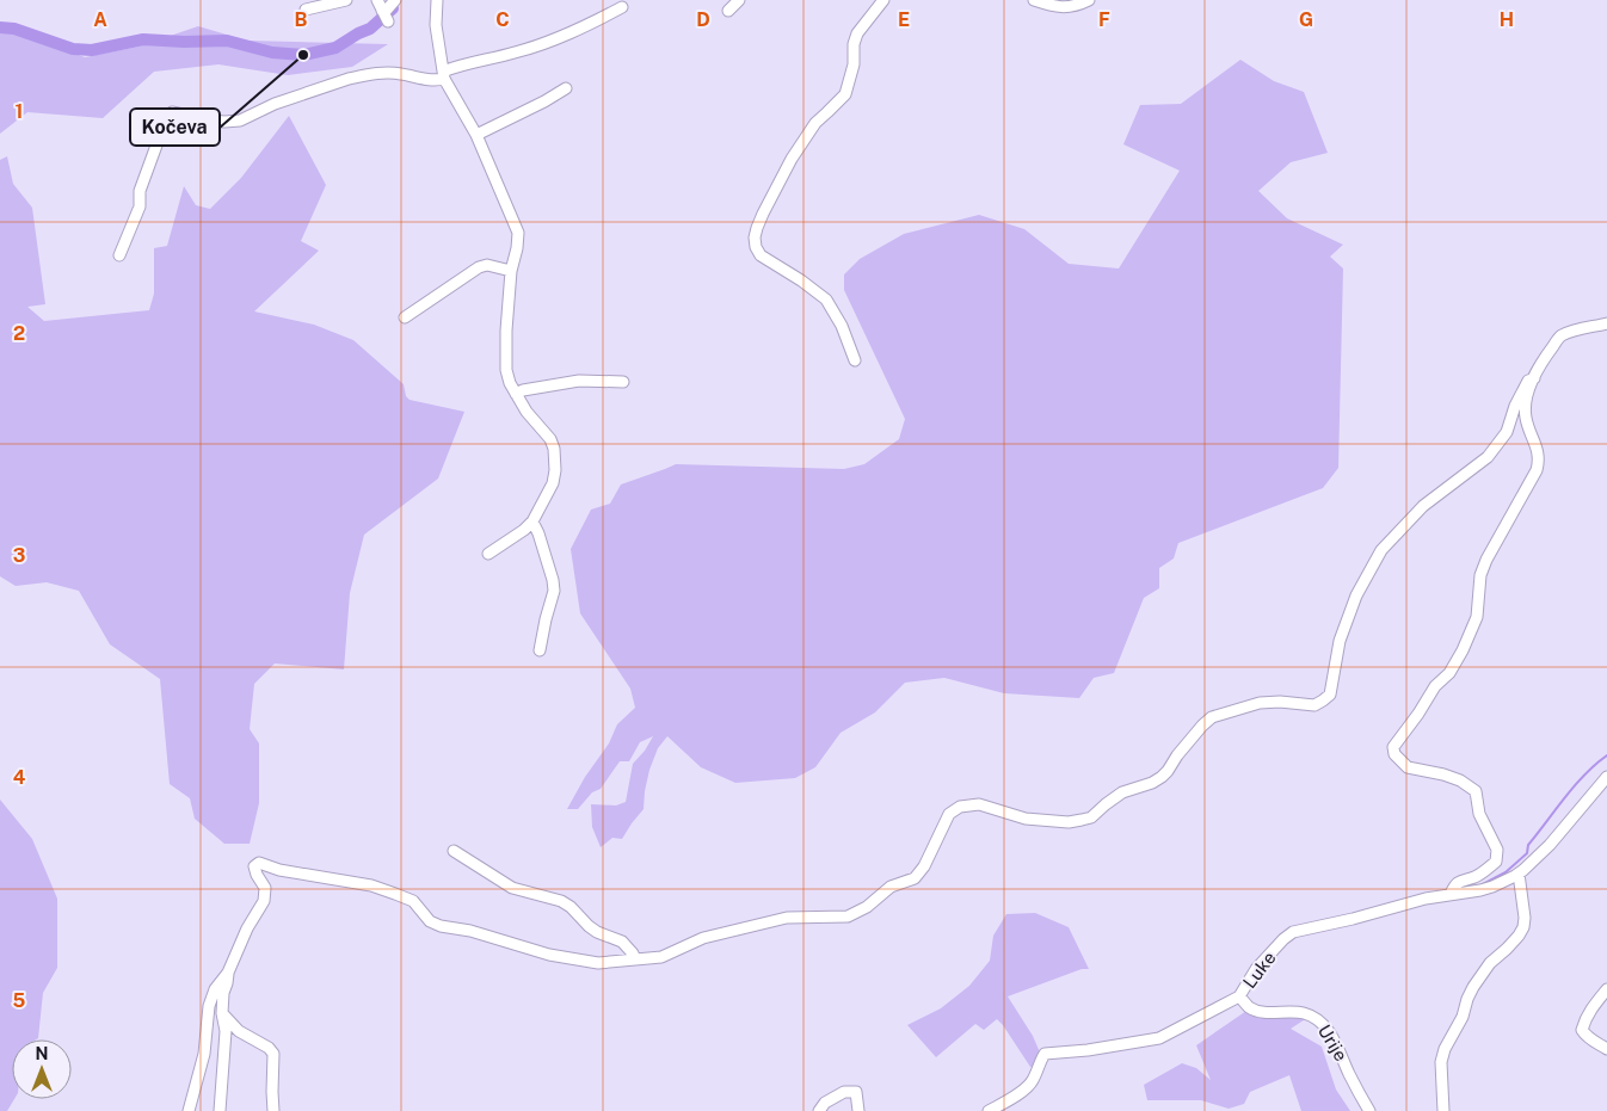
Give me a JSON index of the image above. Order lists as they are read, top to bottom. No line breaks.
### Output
{"streets":{"street":["Luke","Urije"]},"crossings":[["Luke","Urije"]],"places":["Kočeva"],"north":"top","grid":{"columns":["A","B","C","D","E","F","G","H"],"rows":["1","2","3","4","5"]}}
